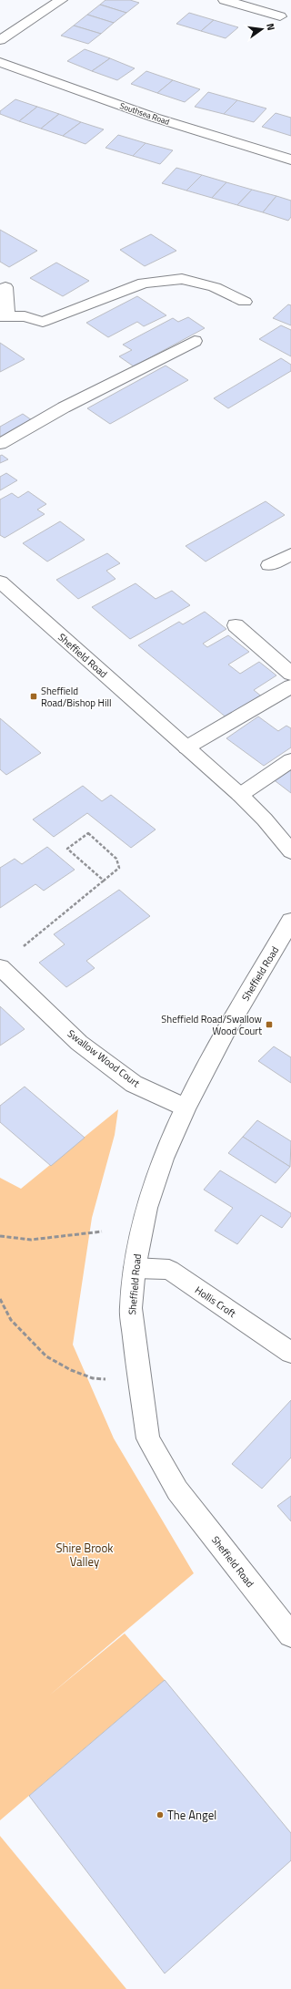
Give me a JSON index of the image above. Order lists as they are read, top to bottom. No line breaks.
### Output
{"streets":{"main road":["Southsea Road","Sheffield Road","Swallow Wood Court","Hollis Croft"]},"crossings":[["Sheffield Road","Swallow Wood Court"],["Sheffield Road","Hollis Croft"]],"parks":["Shire Brook Valley"],"places":{"transit":["Sheffield Road/Bishop Hill","Sheffield Road/Swallow Wood Court"],"other":["The Angel"]},"north":"right"}
